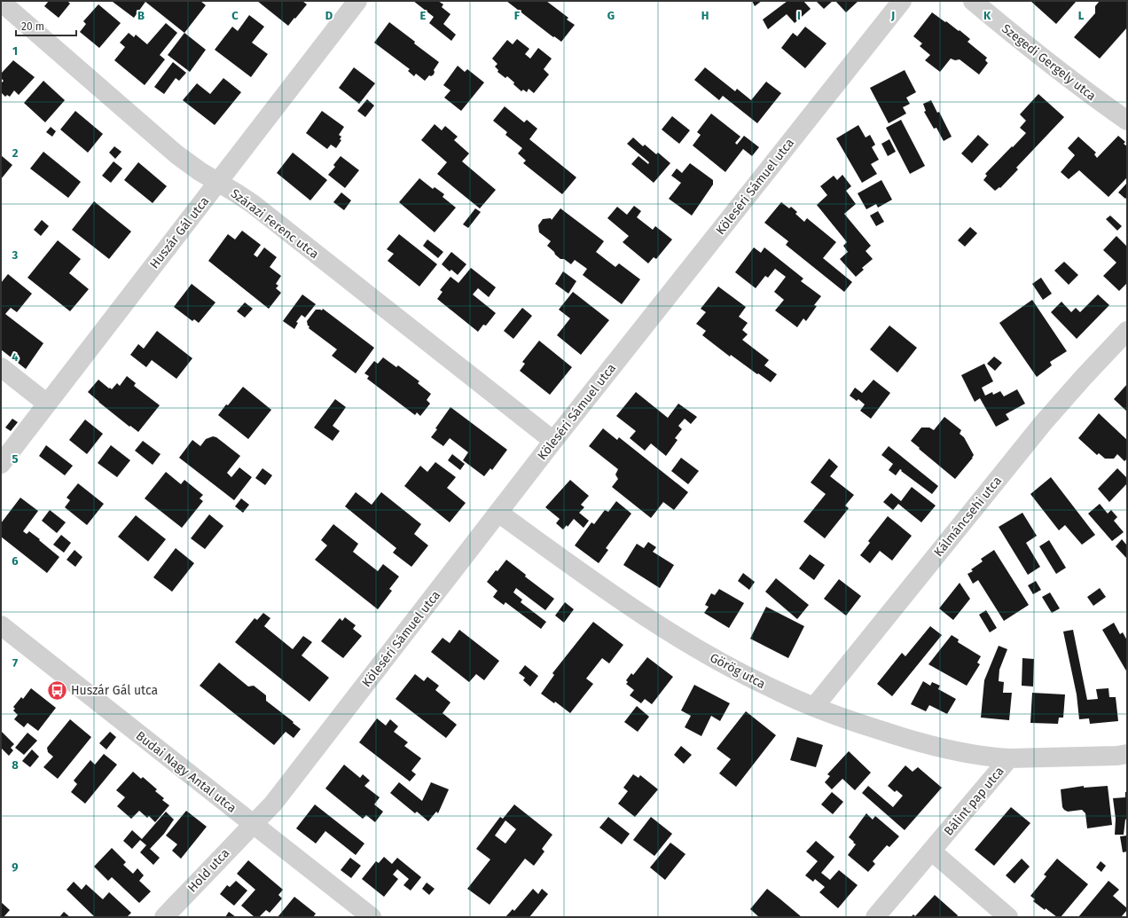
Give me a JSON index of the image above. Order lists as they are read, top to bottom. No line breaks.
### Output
{"streets":{"street":["Szegedi Gergely utca","Köleséri Sámuel utca","Szárazi Ferenc utca","Huszár Gál utca","Kálmáncsehi utca","Görög utca","Budai Nagy Antal utca","Bálint pap utca","Hold utca"]},"crossings":[["Köleséri Sámuel utca","Szárazi Ferenc utca"],["Köleséri Sámuel utca","Görög utca"],["Köleséri Sámuel utca","Budai Nagy Antal utca"],["Köleséri Sámuel utca","Hold utca"],["Szárazi Ferenc utca","Huszár Gál utca"],["Kálmáncsehi utca","Görög utca"],["Görög utca","Bálint pap utca"],["Budai Nagy Antal utca","Hold utca"]],"places":{"bus stop":["Huszár Gál utca"]},"scale_bar":"20 m","grid":{"columns":["B","C","D","E","F","G","H","I","J","K","L"],"rows":["1","2","3","4","5","6","7","8","9"]}}
